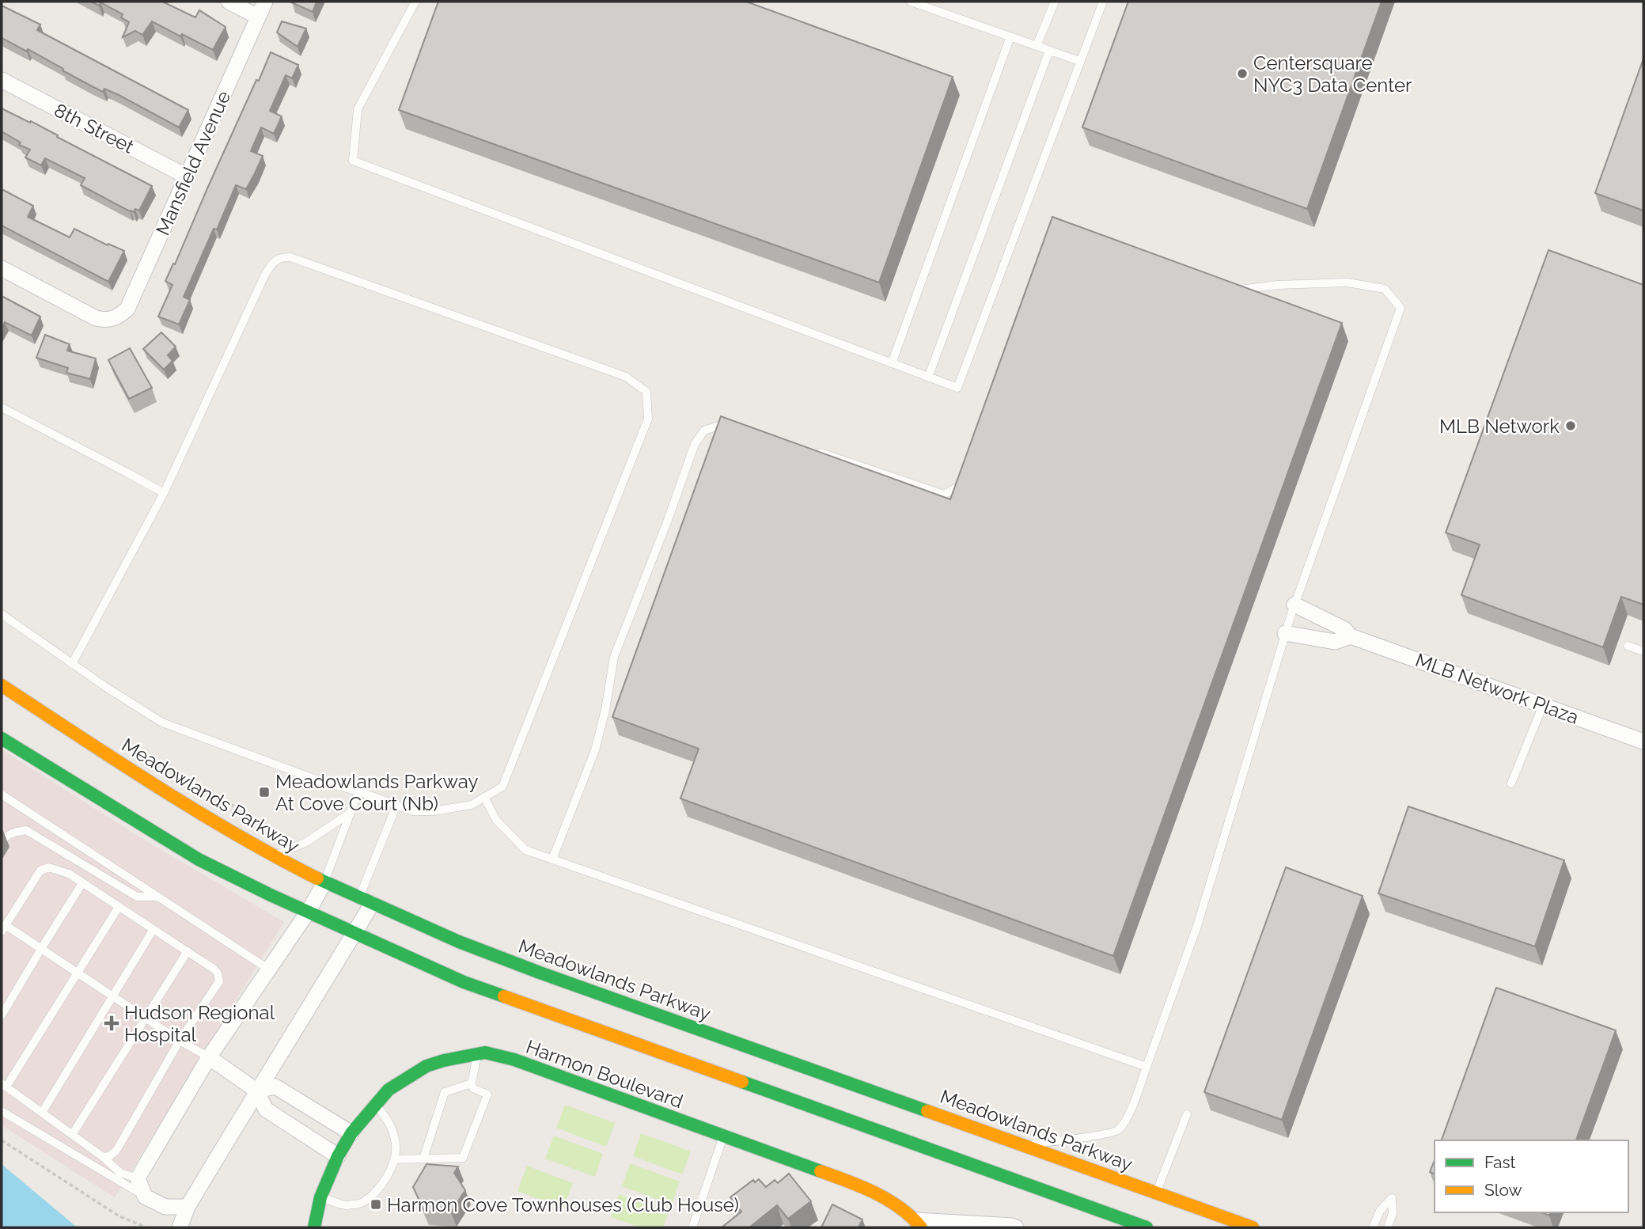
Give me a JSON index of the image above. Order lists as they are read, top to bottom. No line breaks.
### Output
{"streets":{"main road":["Meadowlands Parkway","Harmon Boulevard"],"street":["8th Street","Mansfield Avenue","MLB Network Plaza"]},"crossings":[["8th Street","Mansfield Avenue"]],"places":{"other":["Centersquare NYC3 Data Center","MLB Network"],"transit":["Meadowlands Parkway At Cove Court (Nb)","Harmon Cove Townhouses (Club House)"],"health":["Hudson Regional Hospital"]},"legend":["Fast","Slow"]}
